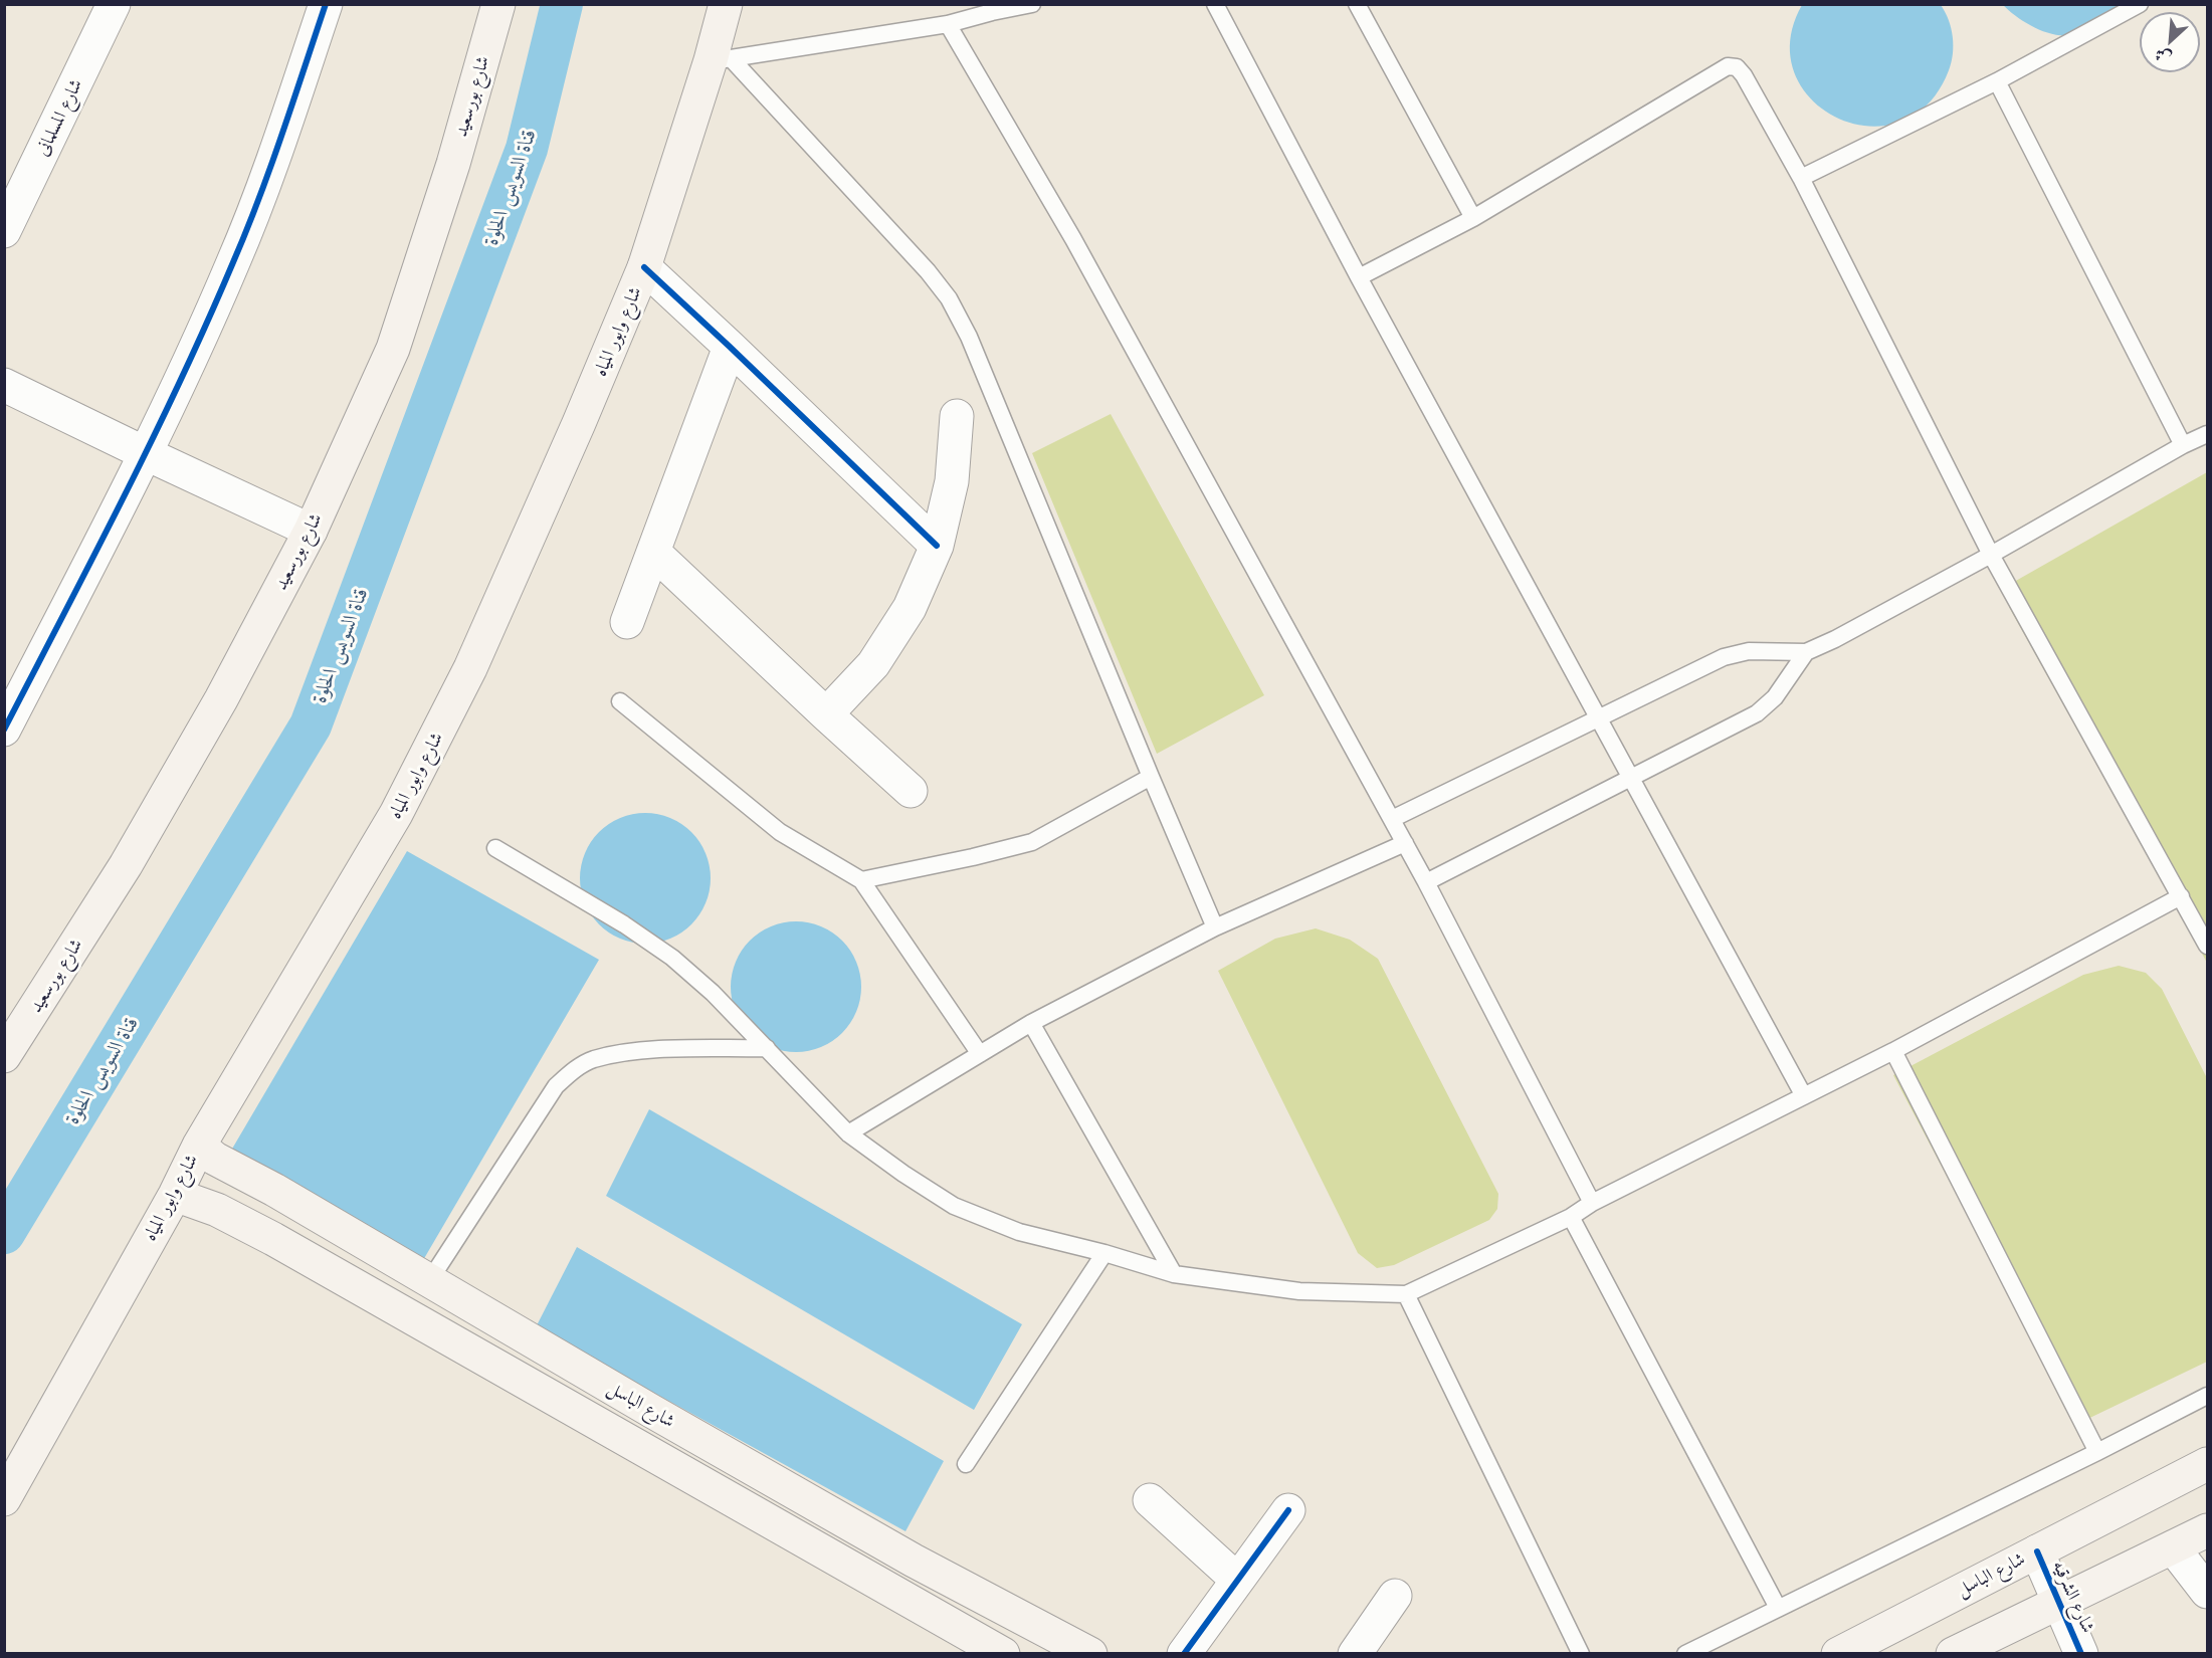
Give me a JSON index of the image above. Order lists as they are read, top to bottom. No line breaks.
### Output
{"streets":{"main road":["شارع بورسعيد","شارع وابور المياه","شارع الباسل"],"street":["شارع المسلمانى","شارع الشرقيه"]},"crossings":[["شارع وابور المياه","شارع الباسل"],["شارع الباسل","شارع الشرقيه"]],"water":["قناة السويس الحلوة"],"north":"bottom left"}
